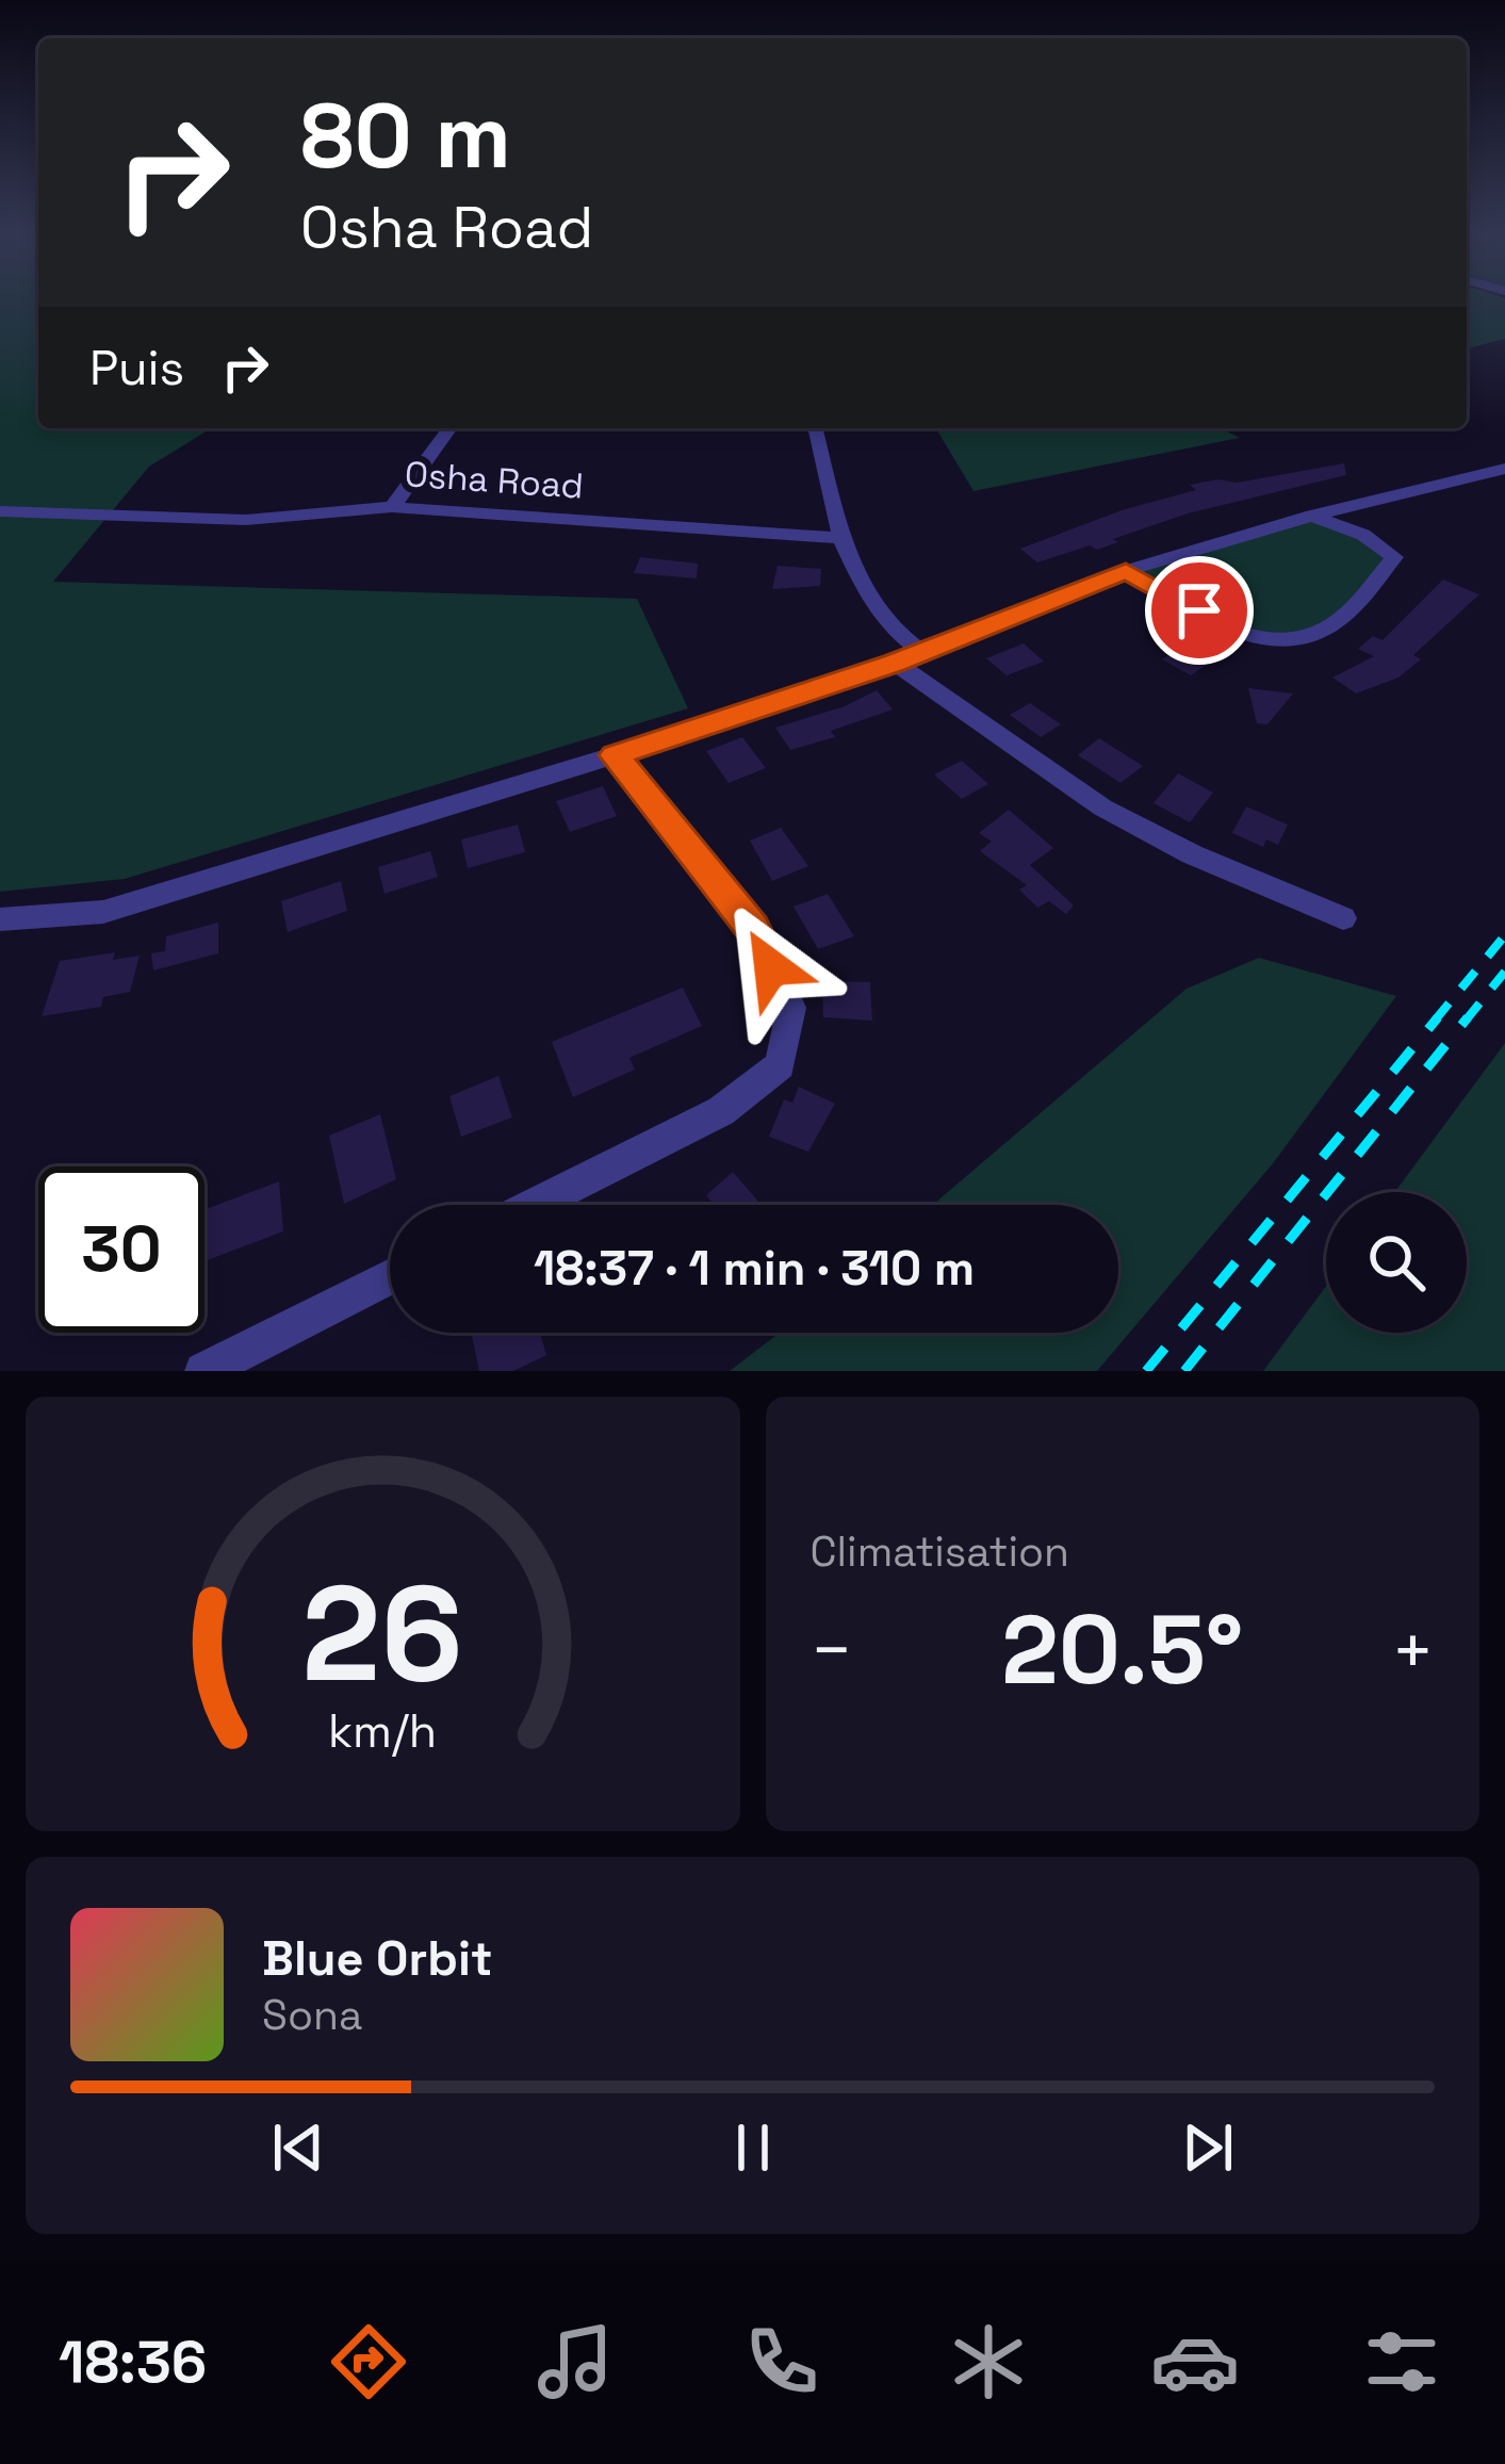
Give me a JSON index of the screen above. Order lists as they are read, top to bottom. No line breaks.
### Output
{"streets":{"street":["Osha Road"]},"page":{"turn":["80 m","Osha Road"],"then":"Puis","limit":"30","trip":"18:37 · 1 min · 310 m","tile":"Climatisation","heat":["−","20.5°","+"],"song":["Blue Orbit","Sona"],"tabs":"18:36","gauge":["26","km/h"]}}
